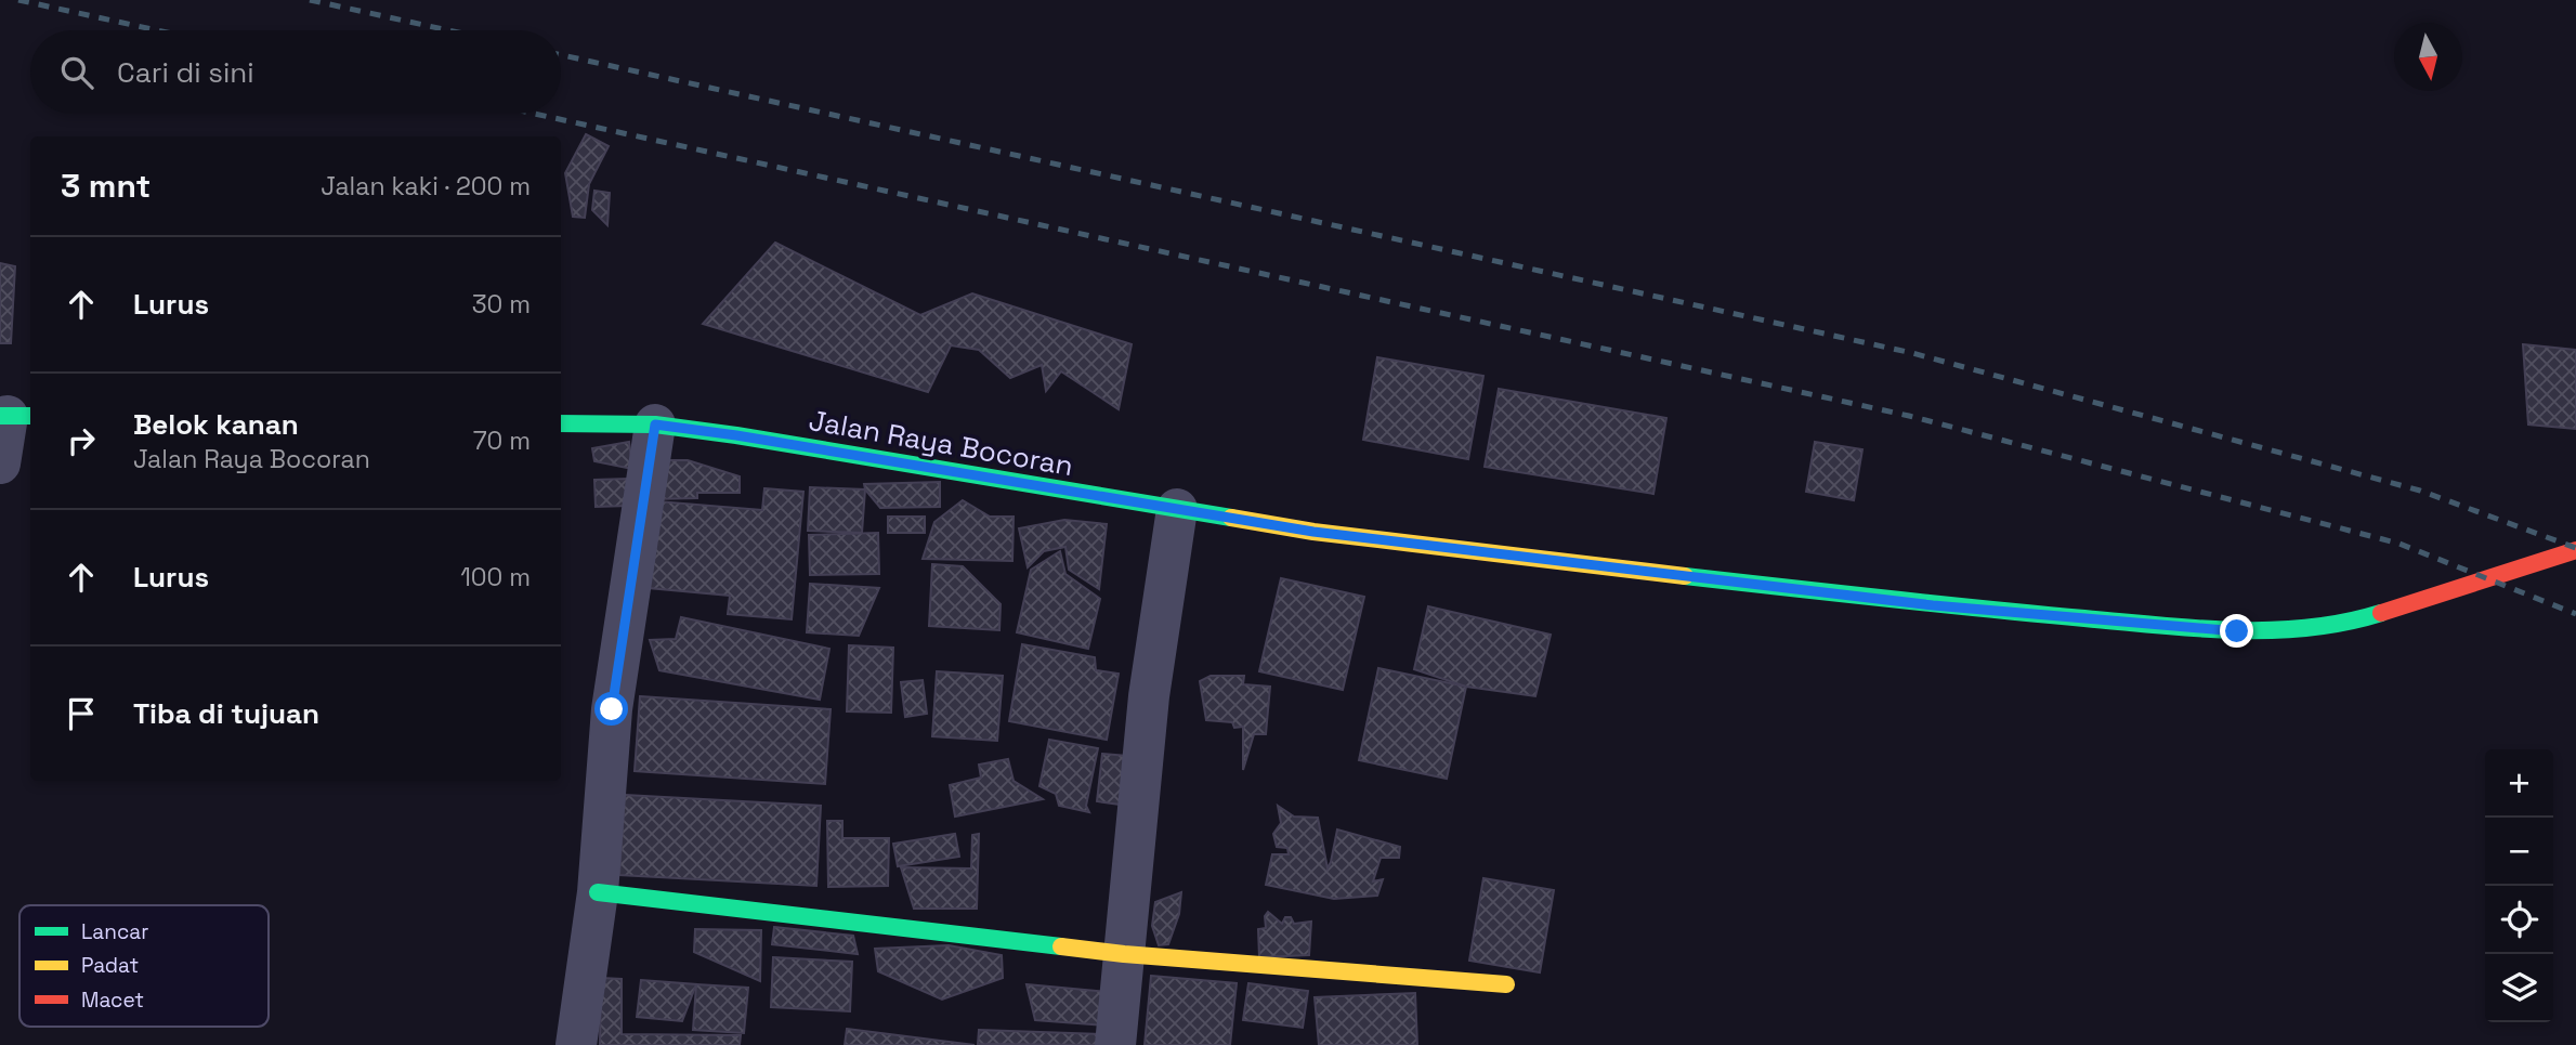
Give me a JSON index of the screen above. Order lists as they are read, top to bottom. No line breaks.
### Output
{"streets":{"street":["Jalan Raya Bocoran"]},"legend":["Lancar","Padat","Macet"],"north":"bottom","page":{"search":"Cari di sini","heading":["3 mnt","Jalan kaki · 200 m"],"list":[["Lurus","30 m"],["Belok kanan","Jalan Raya Bocoran","70 m"],["Lurus","100 m"],"Tiba di tujuan"],"map_buttons":["+","−"]}}
